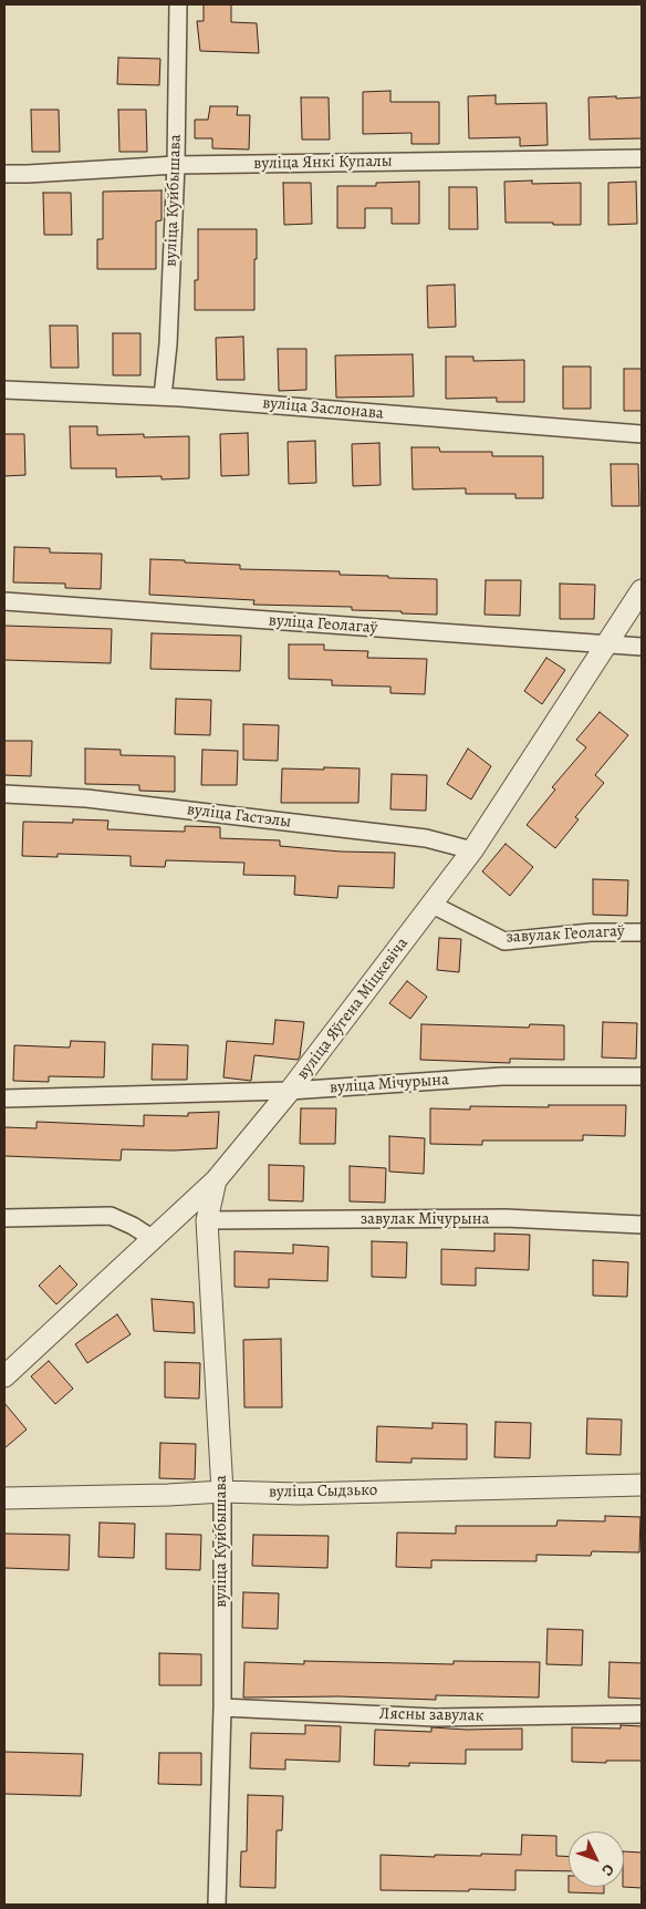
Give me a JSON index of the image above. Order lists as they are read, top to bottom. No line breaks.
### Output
{"streets":{"street":["вуліца Янкі Купалы","вуліца Куйбышава","вуліца Заслонава","вуліца Геолагаў","вуліца Гастэлы","завулак Геолагаў","вуліца Яўгена Міцкевіча","вуліца Мічурына","завулак Мічурына","вуліца Сыдзько","Лясны завулак"]},"crossings":[["вуліца Янкі Купалы","вуліца Куйбышава"],["вуліца Куйбышава","вуліца Заслонава"],["вуліца Куйбышава","вуліца Яўгена Міцкевіча"],["вуліца Куйбышава","завулак Мічурына"],["вуліца Куйбышава","вуліца Сыдзько"],["вуліца Куйбышава","Лясны завулак"],["вуліца Геолагаў","вуліца Яўгена Міцкевіча"],["вуліца Гастэлы","вуліца Яўгена Міцкевіча"],["завулак Геолагаў","вуліца Яўгена Міцкевіча"],["вуліца Яўгена Міцкевіча","вуліца Мічурына"]],"north":"bottom right"}
